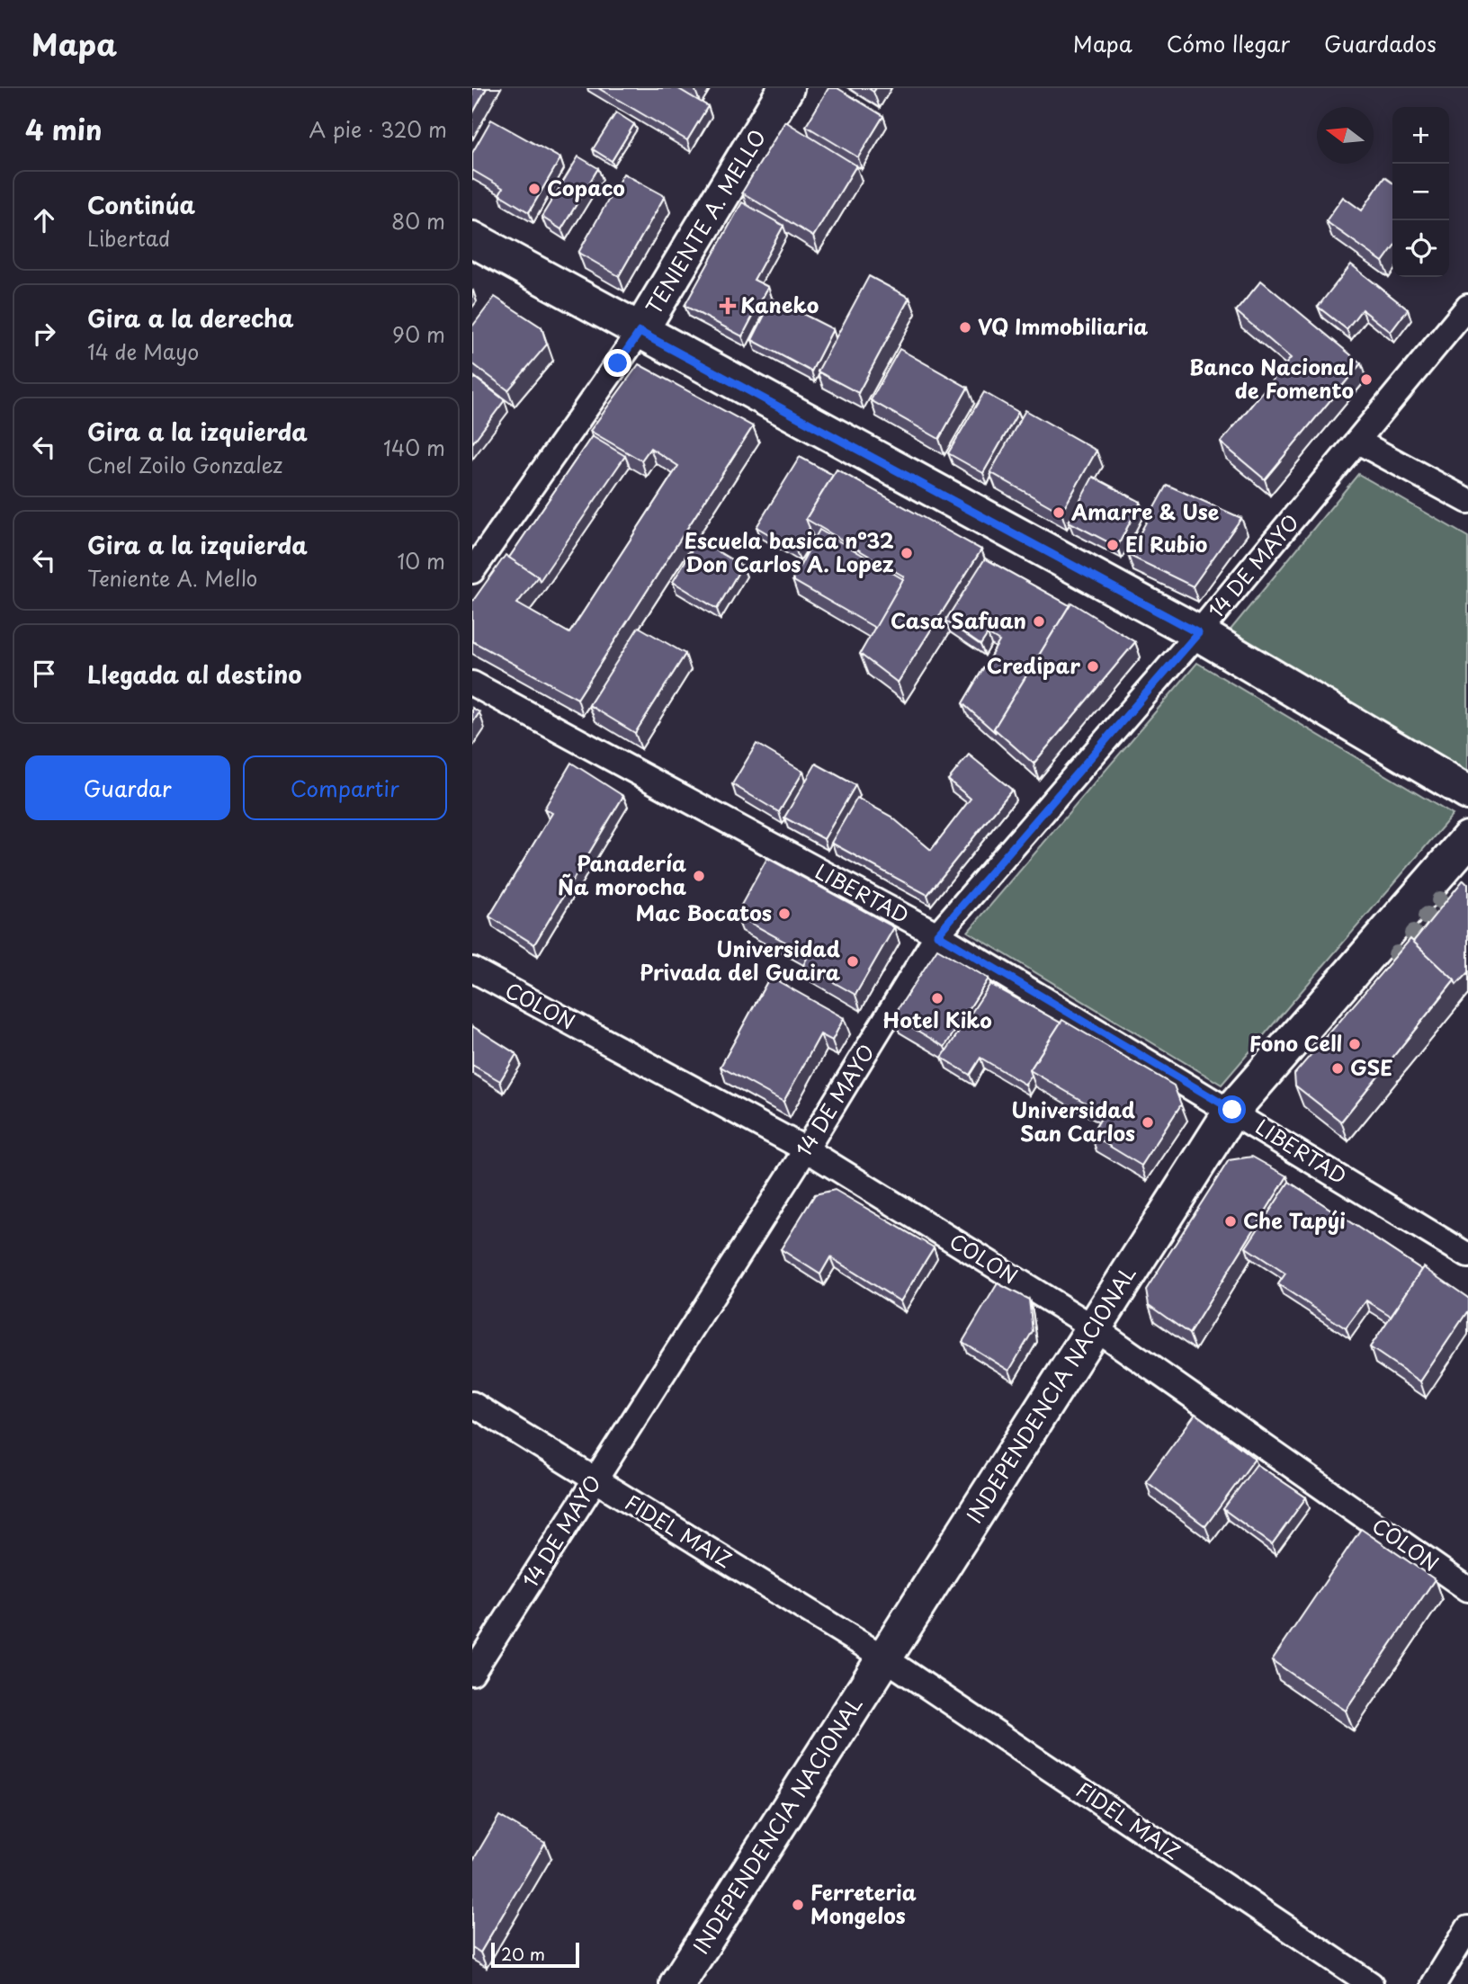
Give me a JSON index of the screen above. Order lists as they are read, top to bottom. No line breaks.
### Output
{"streets":{"street":["TENIENTE A. MELLO","14 DE MAYO","LIBERTAD","COLON","INDEPENDENCIA NACIONAL","FIDEL MAIZ"]},"crossings":[["14 DE MAYO","LIBERTAD"],["14 DE MAYO","COLON"],["14 DE MAYO","FIDEL MAIZ"],["LIBERTAD","INDEPENDENCIA NACIONAL"],["COLON","INDEPENDENCIA NACIONAL"],["INDEPENDENCIA NACIONAL","FIDEL MAIZ"]],"places":{"other":["Copaco","VQ Immobiliaria","Banco Nacional de Fomento","Amarre & Use","El Rubio","Escuela basica n°32 Don Carlos A. Lopez","Casa Safuan","Credipar","Panadería Ña morocha","Mac Bocatos","Universidad Privada del Guaira","Hotel Kiko","Fono Cell","GSE","Universidad San Carlos","Che Tapýi","Ferreteria Mongelos"],"health":["Kaneko"]},"scale_bar":"20 m","north":"left","page":{"header":"Mapa","nav":["Mapa","Cómo llegar","Guardados"],"heading":["4 min","A pie · 320 m"],"map_buttons":["+","−"],"list":[["Continúa","Libertad","80 m"],["Gira a la derecha","14 de Mayo","90 m"],["Gira a la izquierda","Cnel Zoilo Gonzalez","140 m"],["Gira a la izquierda","Teniente A. Mello","10 m"],"Llegada al destino"],"buttons":["Guardar","Compartir"],"scale":"20 m"}}
